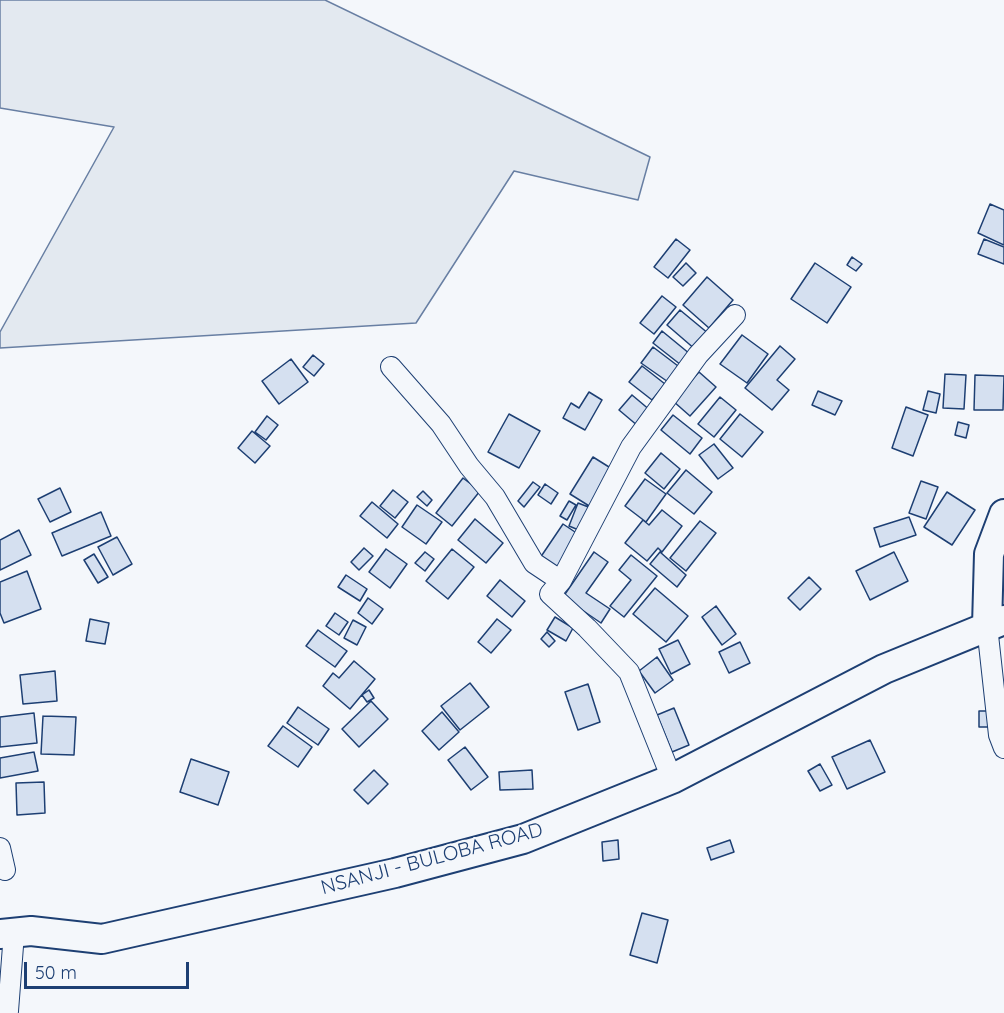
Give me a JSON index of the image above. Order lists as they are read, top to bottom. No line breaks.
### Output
{"streets":{"main road":["NSANJI - BULOBA ROAD"]},"scale_bar":"50 m"}
